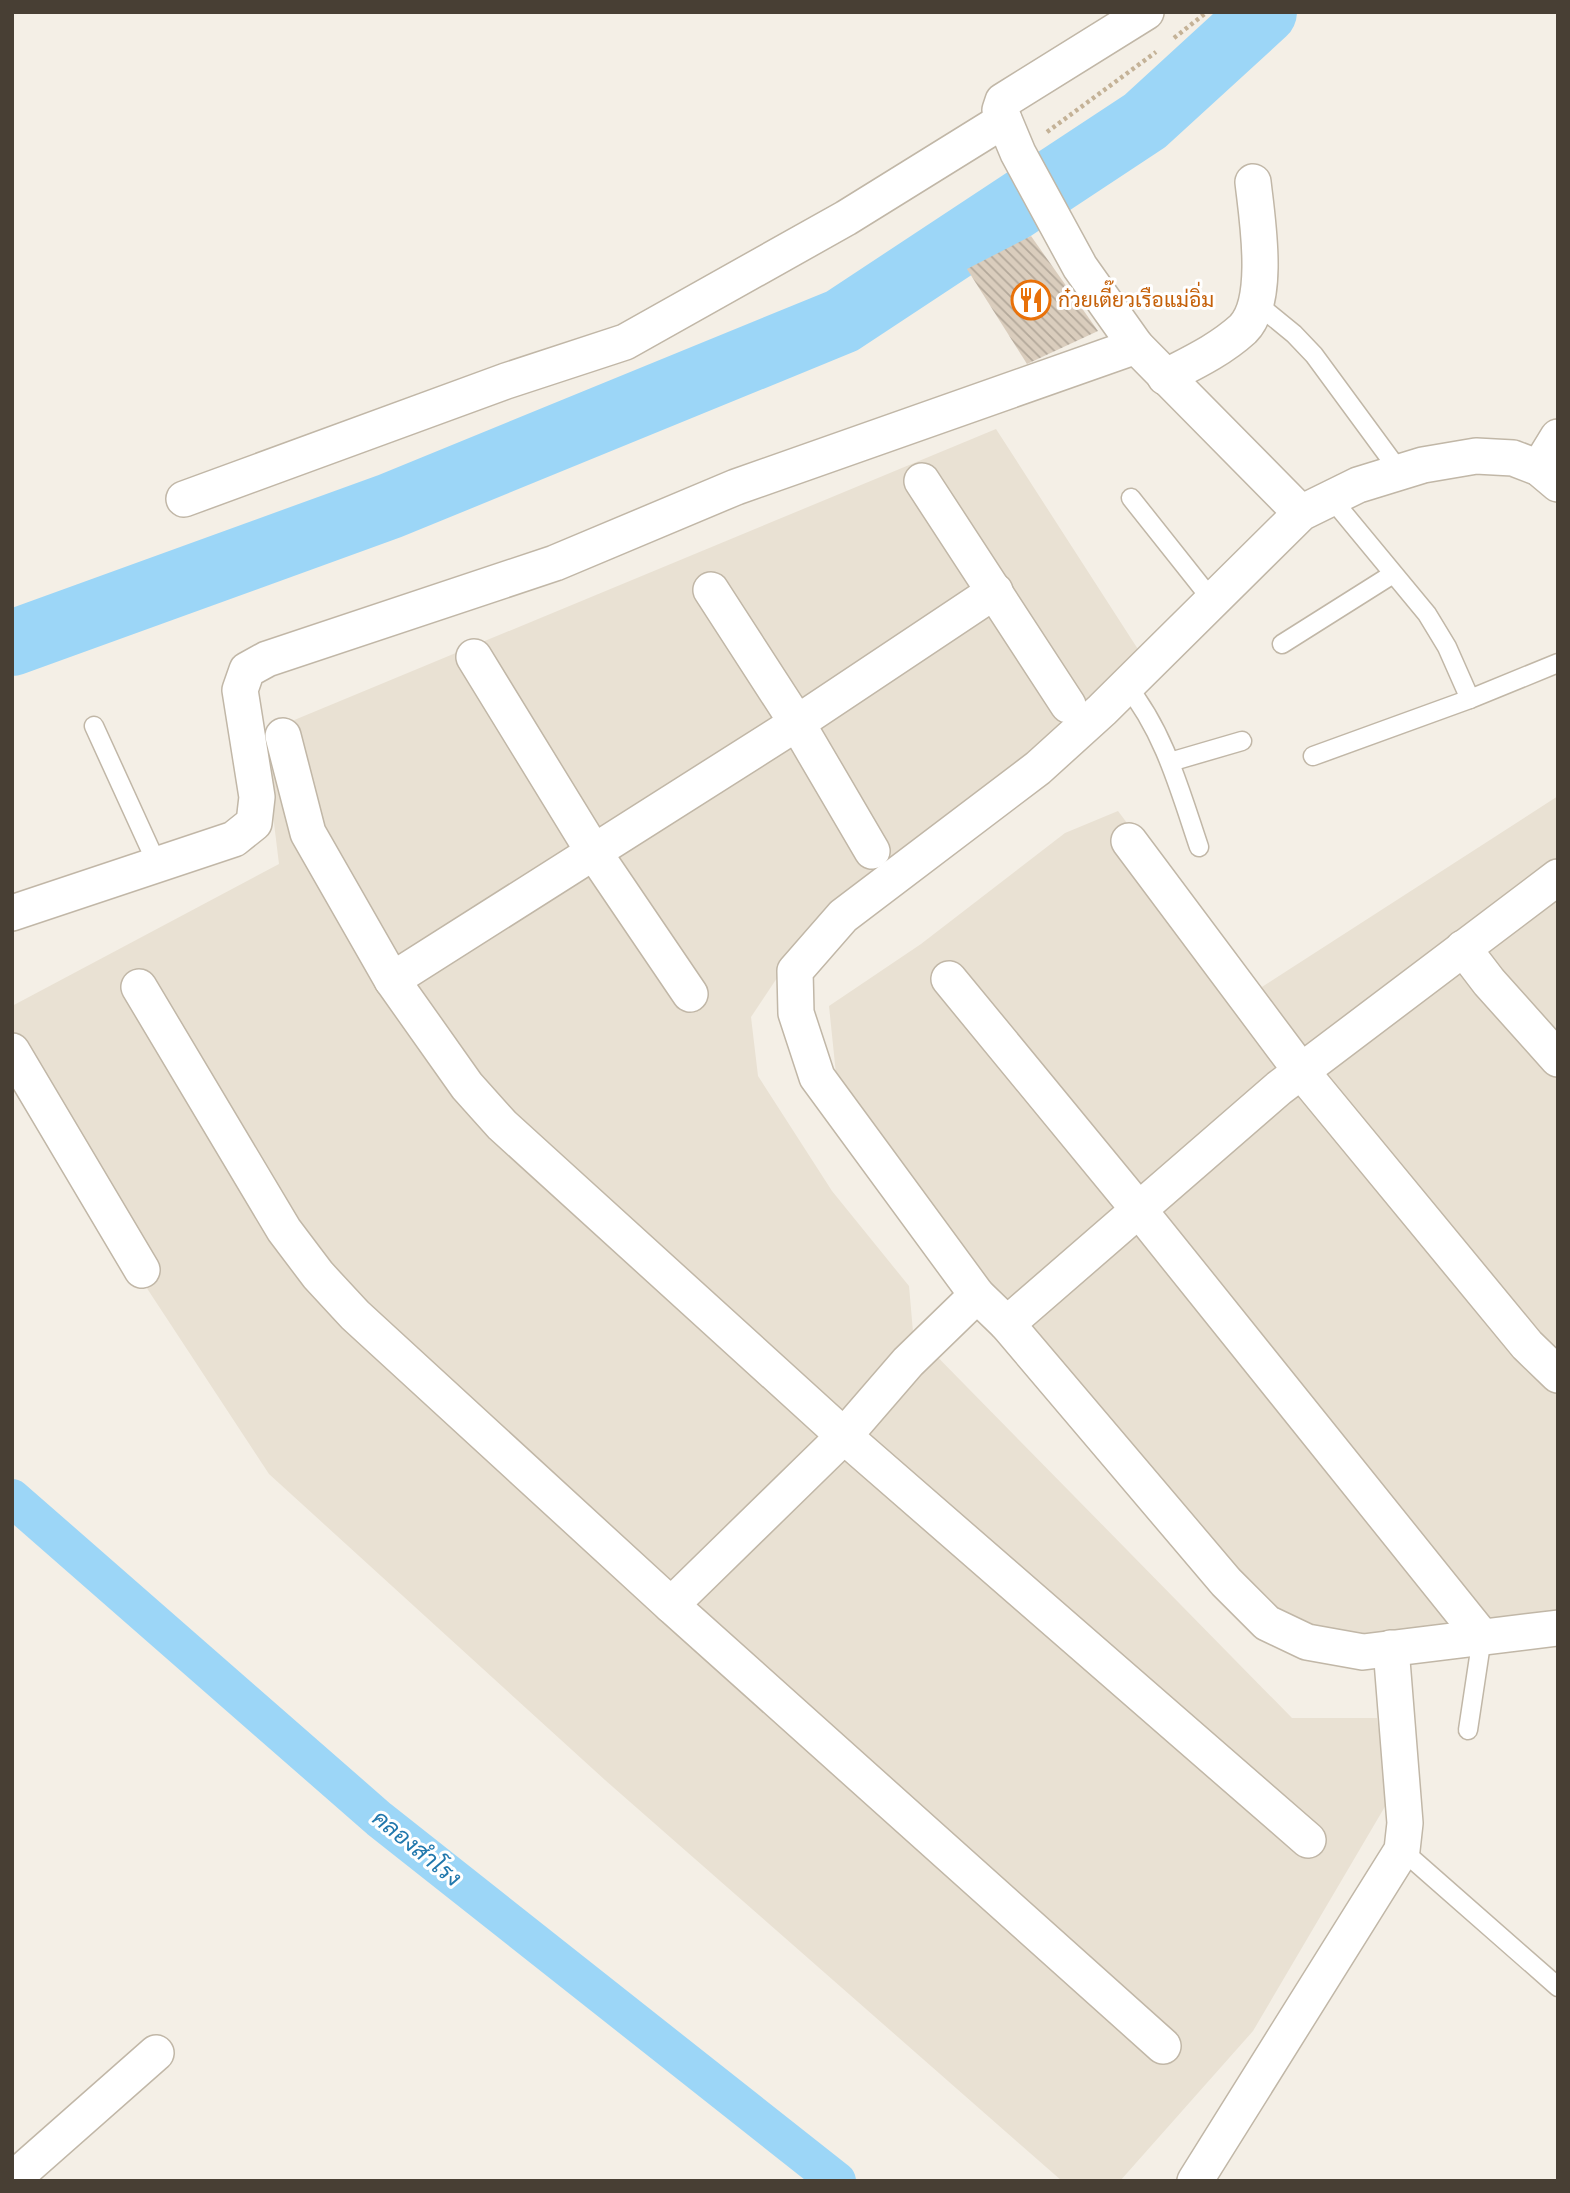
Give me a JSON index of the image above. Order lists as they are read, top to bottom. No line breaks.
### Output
{"water":["คลองสำโรง"],"places":{"restaurant":["ก๋วยเตี๊ยวเรือแม่อิ่ม"]}}
